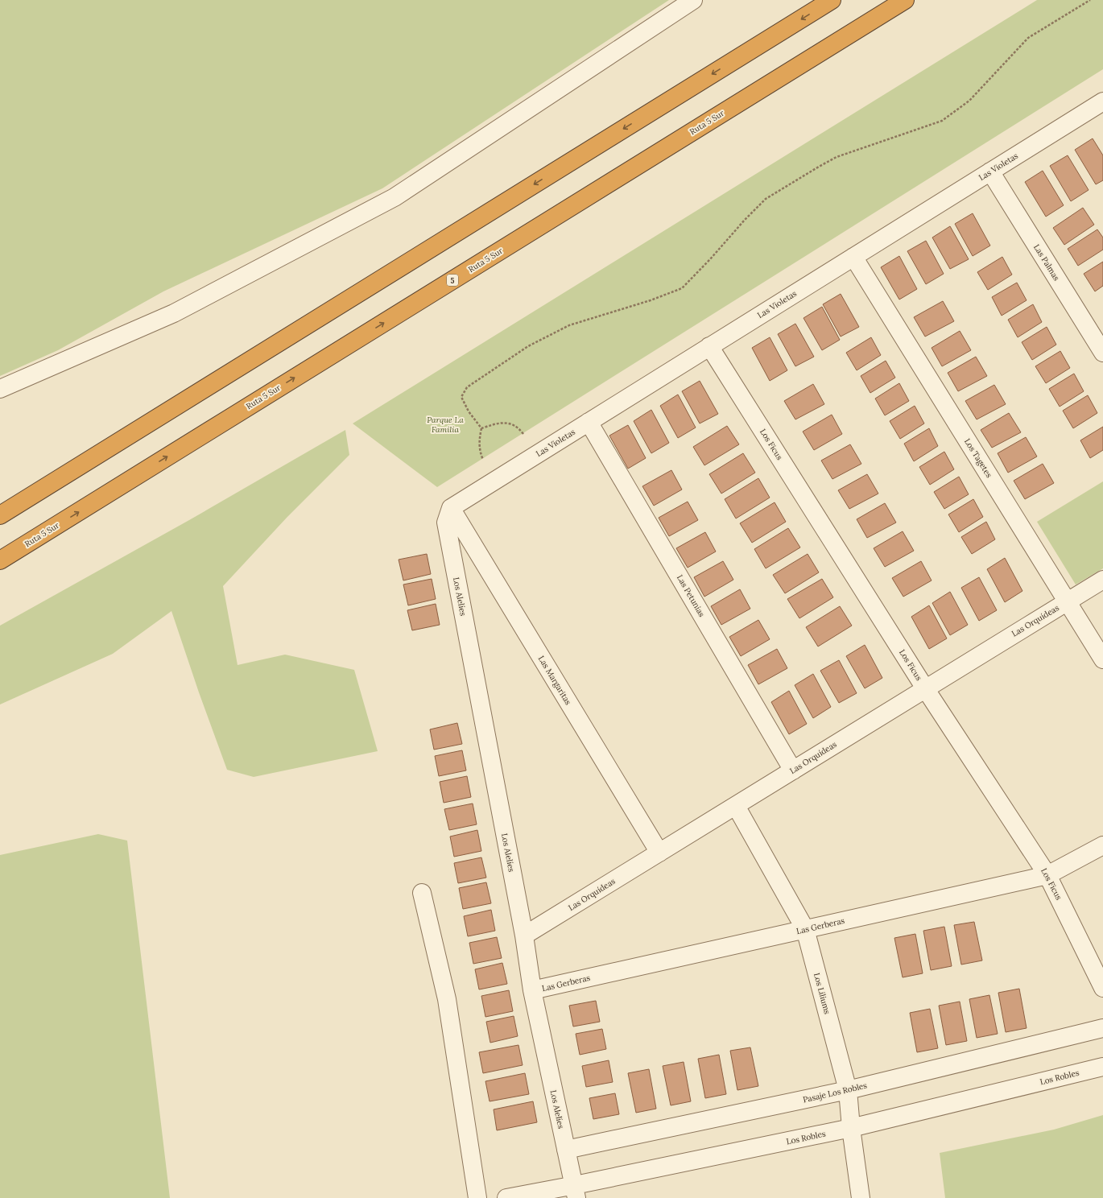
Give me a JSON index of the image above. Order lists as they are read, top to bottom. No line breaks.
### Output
{"streets":{"highway":["Ruta 5 Sur","5"],"street":["Las Violetas","Las Palmas","Los Ficus","Los Tagetes","Las Petunias","Los Alelíes","Las Orquídeas","Las Margaritas","Las Gerberas","Los Liliums","Los Robles","Pasaje Los Robles"]},"crossings":[["Las Violetas","Las Palmas"],["Las Violetas","Los Ficus"],["Las Violetas","Los Tagetes"],["Las Violetas","Las Petunias"],["Las Violetas","Los Alelíes"],["Las Violetas","Las Margaritas"],["Los Ficus","Las Orquídeas"],["Los Ficus","Las Gerberas"],["Los Tagetes","Las Orquídeas"],["Las Petunias","Las Orquídeas"],["Los Alelíes","Las Orquídeas"],["Los Alelíes","Las Margaritas"],["Los Alelíes","Las Gerberas"],["Los Alelíes","Los Robles"],["Los Alelíes","Pasaje Los Robles"],["Las Orquídeas","Las Margaritas"],["Las Orquídeas","Los Liliums"],["Las Gerberas","Los Liliums"],["Los Liliums","Los Robles"],["Los Liliums","Pasaje Los Robles"]],"parks":["Parque La Familia"]}
